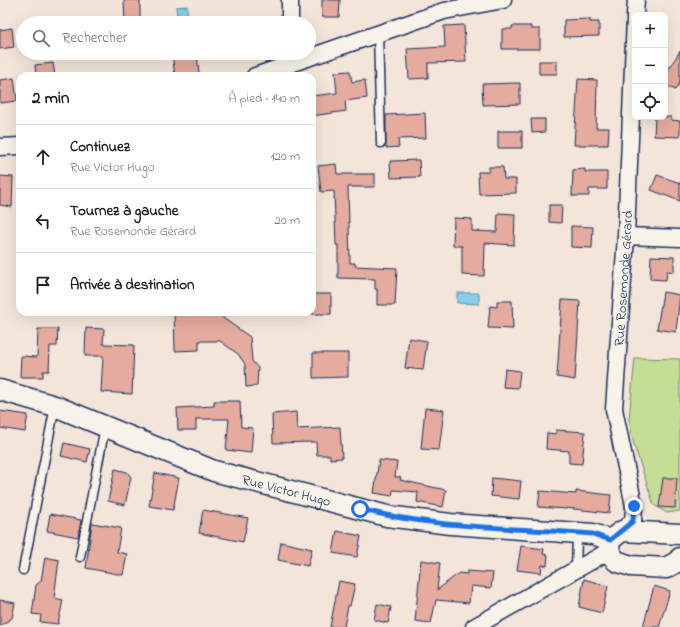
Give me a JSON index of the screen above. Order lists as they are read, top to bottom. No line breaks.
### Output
{"streets":{"street":["Rue Rosemonde Gérard","Rue Victor Hugo"]},"crossings":[["Rue Rosemonde Gérard","Rue Victor Hugo"]],"page":{"map_buttons":["+","−"],"search":"Rechercher","heading":["2 min","À pied · 140 m"],"list":[["Continuez","Rue Victor Hugo","120 m"],["Tournez à gauche","Rue Rosemonde Gérard","20 m"],"Arrivée à destination"]}}
